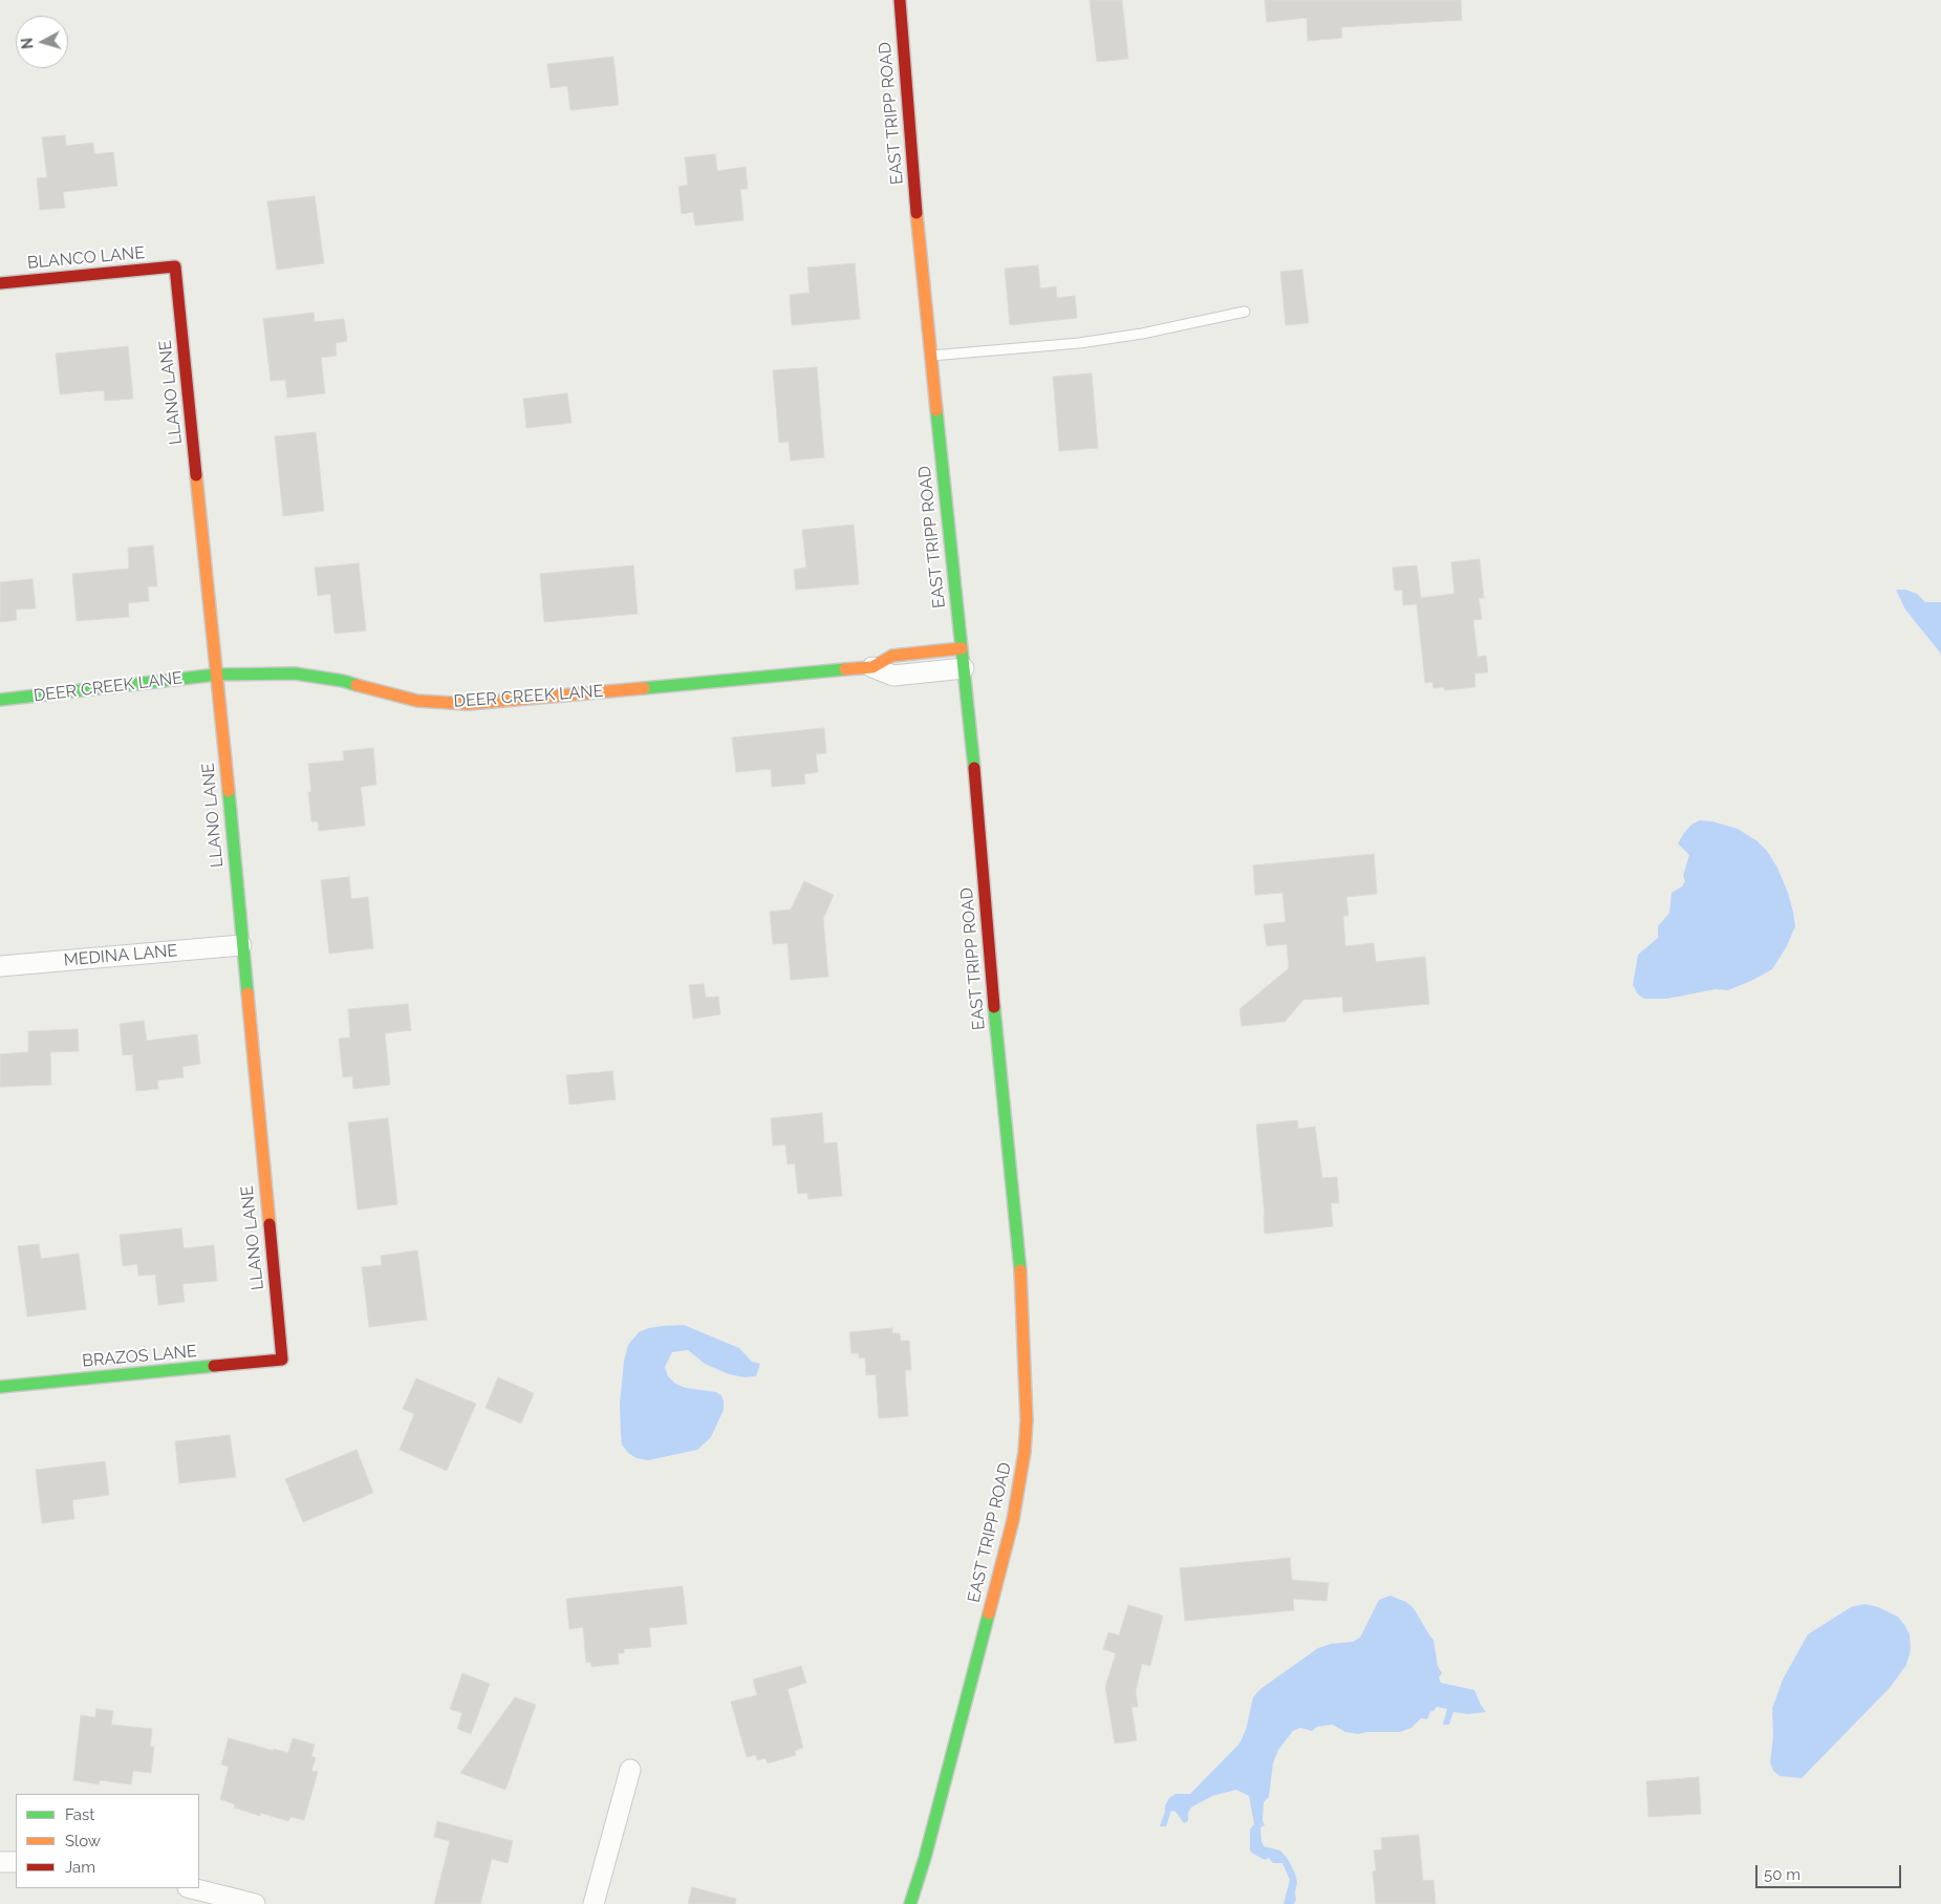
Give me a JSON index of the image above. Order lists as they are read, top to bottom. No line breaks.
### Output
{"streets":{"street":["EAST TRIPP ROAD","BLANCO LANE","LLANO LANE","DEER CREEK LANE","MEDINA LANE","BRAZOS LANE"]},"crossings":[["EAST TRIPP ROAD","DEER CREEK LANE"],["BLANCO LANE","LLANO LANE"],["LLANO LANE","DEER CREEK LANE"],["LLANO LANE","MEDINA LANE"],["LLANO LANE","BRAZOS LANE"]],"legend":["Fast","Slow","Jam"],"scale_bar":"50 m","north":"left"}
